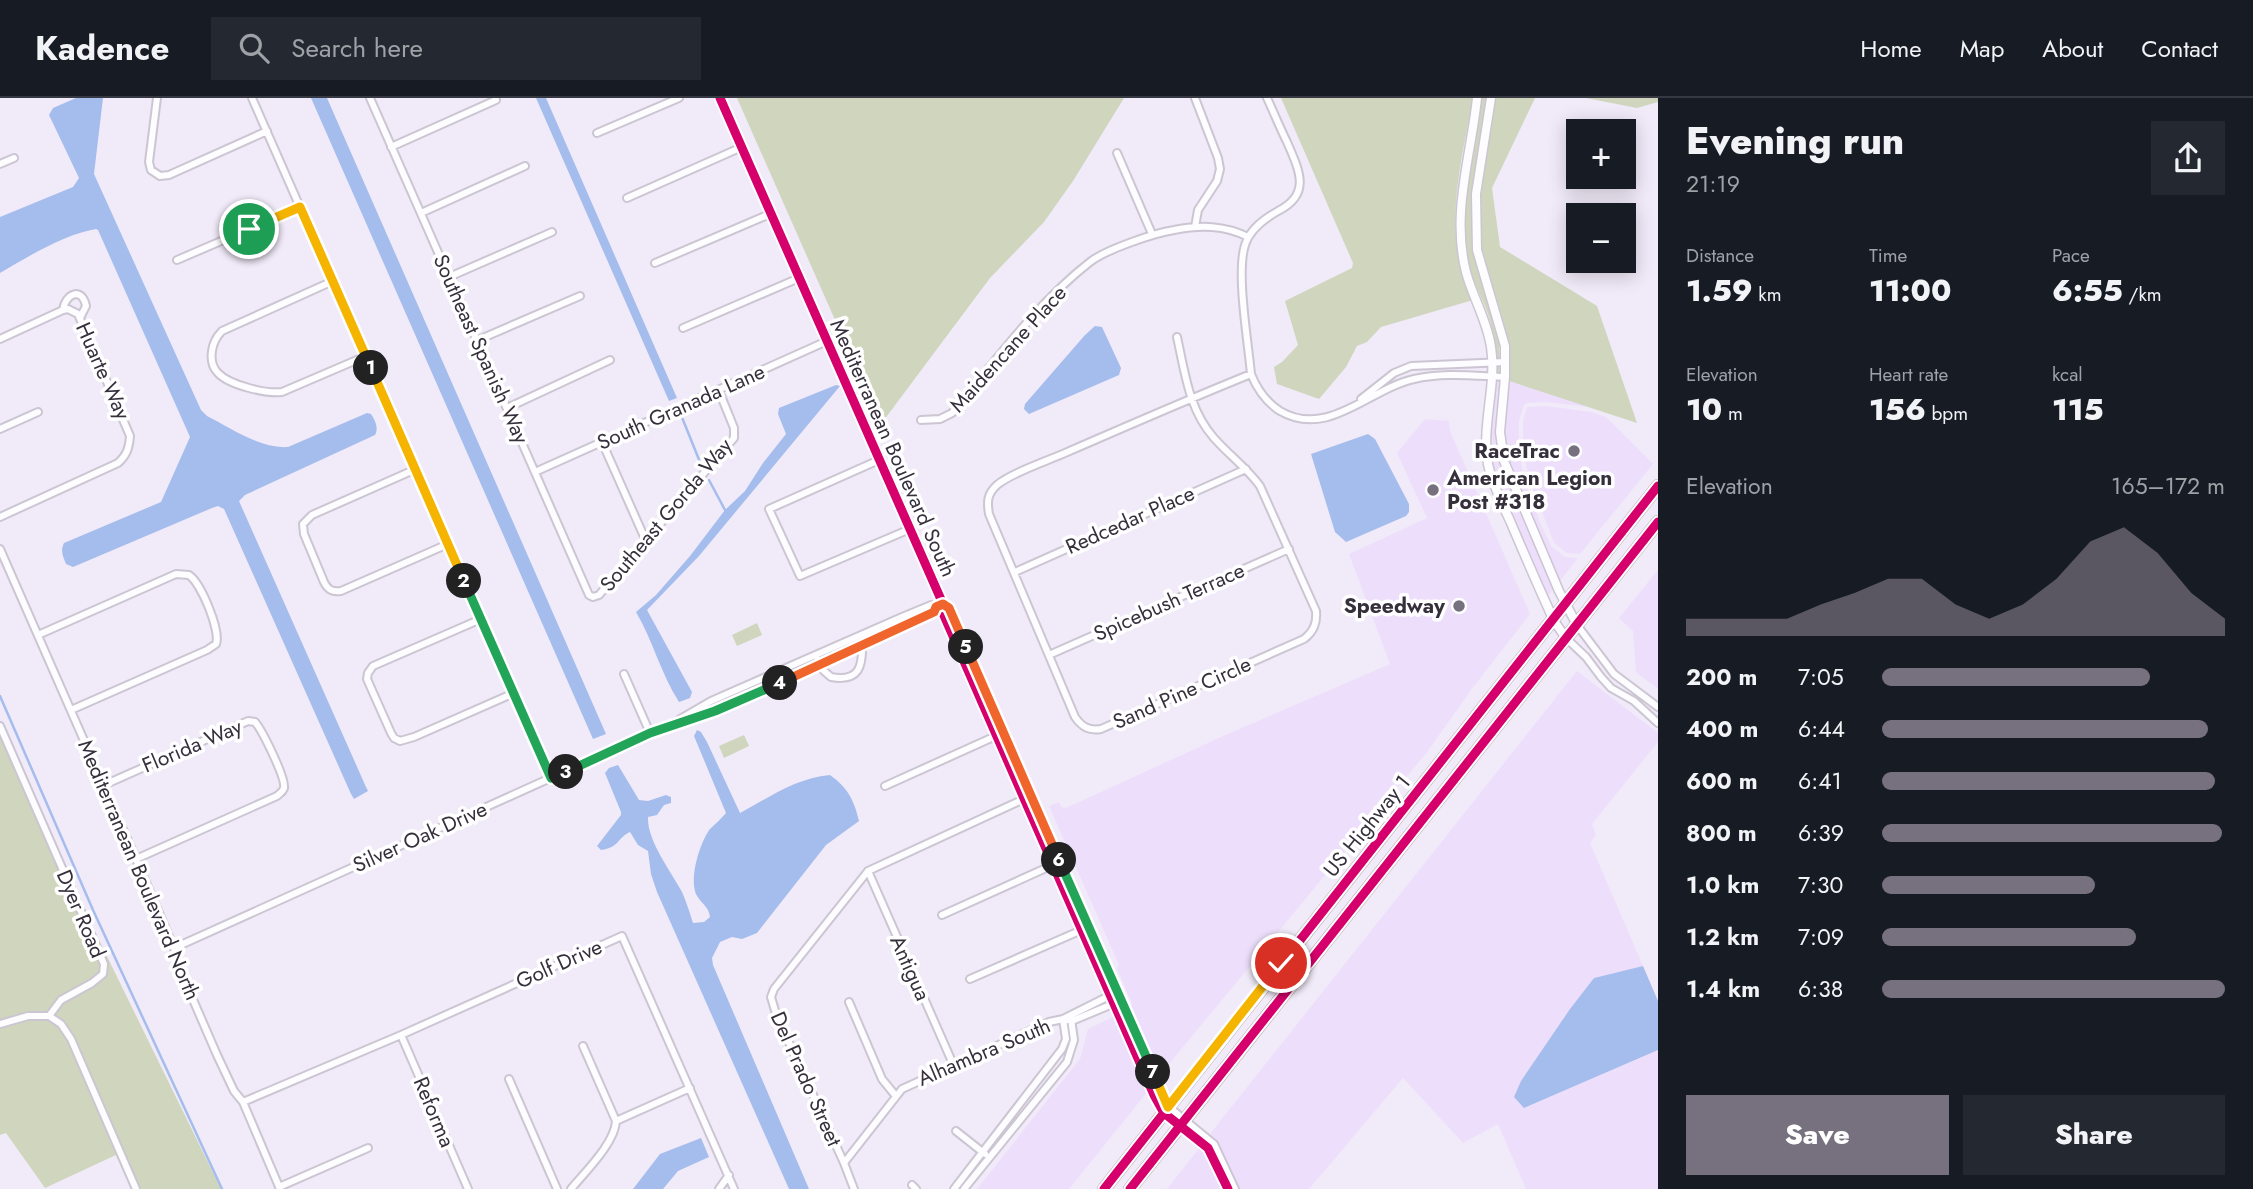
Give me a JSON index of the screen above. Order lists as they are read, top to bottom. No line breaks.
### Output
{"streets":{"main road":["US Highway 1"],"street":["Southeast Spanish Way","Maidencane Place","Huarte Way","South Granada Lane","Mediterranean Boulevard South","Southeast Gorda Way","Redcedar Place","Spicebush Terrace","Sand Pine Circle","Florida Way","Silver Oak Drive","Mediterranean Boulevard North","Dyer Road","Golf Drive","Antigua","Alhambra South","Del Prado Street","Reforma"]},"crossings":[["Southeast Spanish Way","South Granada Lane"],["Southeast Spanish Way","Southeast Gorda Way"],["South Granada Lane","Mediterranean Boulevard South"],["South Granada Lane","Southeast Gorda Way"],["Mediterranean Boulevard South","US Highway 1"],["Mediterranean Boulevard South","Silver Oak Drive"],["Mediterranean Boulevard South","Alhambra South"],["Mediterranean Boulevard South","Del Prado Street"],["Redcedar Place","Sand Pine Circle"],["Spicebush Terrace","Sand Pine Circle"],["Florida Way","Mediterranean Boulevard North"],["Silver Oak Drive","Mediterranean Boulevard North"],["Mediterranean Boulevard North","Golf Drive"],["Golf Drive","Reforma"],["Antigua","Alhambra South"],["Antigua","Del Prado Street"],["Alhambra South","Del Prado Street"]],"places":["RaceTrac","American Legion Post #318","Speedway"],"page":{"header":"Kadence","search":"Search here","nav":["Home","Map","About","Contact"],"heading":["Evening run","21:19"],"map_buttons":["+","−"],"stats":[["Distance","1.59 km"],["Time","11:00"],["Pace","6:55 /km"],["Elevation","10 m"],["Heart rate","156 bpm"],["kcal","115"]],"pins":["1","2","5","4","3","6","7"],"chart":["Elevation","165–172 m"],"list":[{"name":"200 m","note":"7:05"},{"name":"400 m","note":"6:44"},{"name":"600 m","note":"6:41"},{"name":"800 m","note":"6:39"},{"name":"1.0 km","note":"7:30"},{"name":"1.2 km","note":"7:09"},{"name":"1.4 km","note":"6:38"}],"buttons":["Save","Share"]}}
